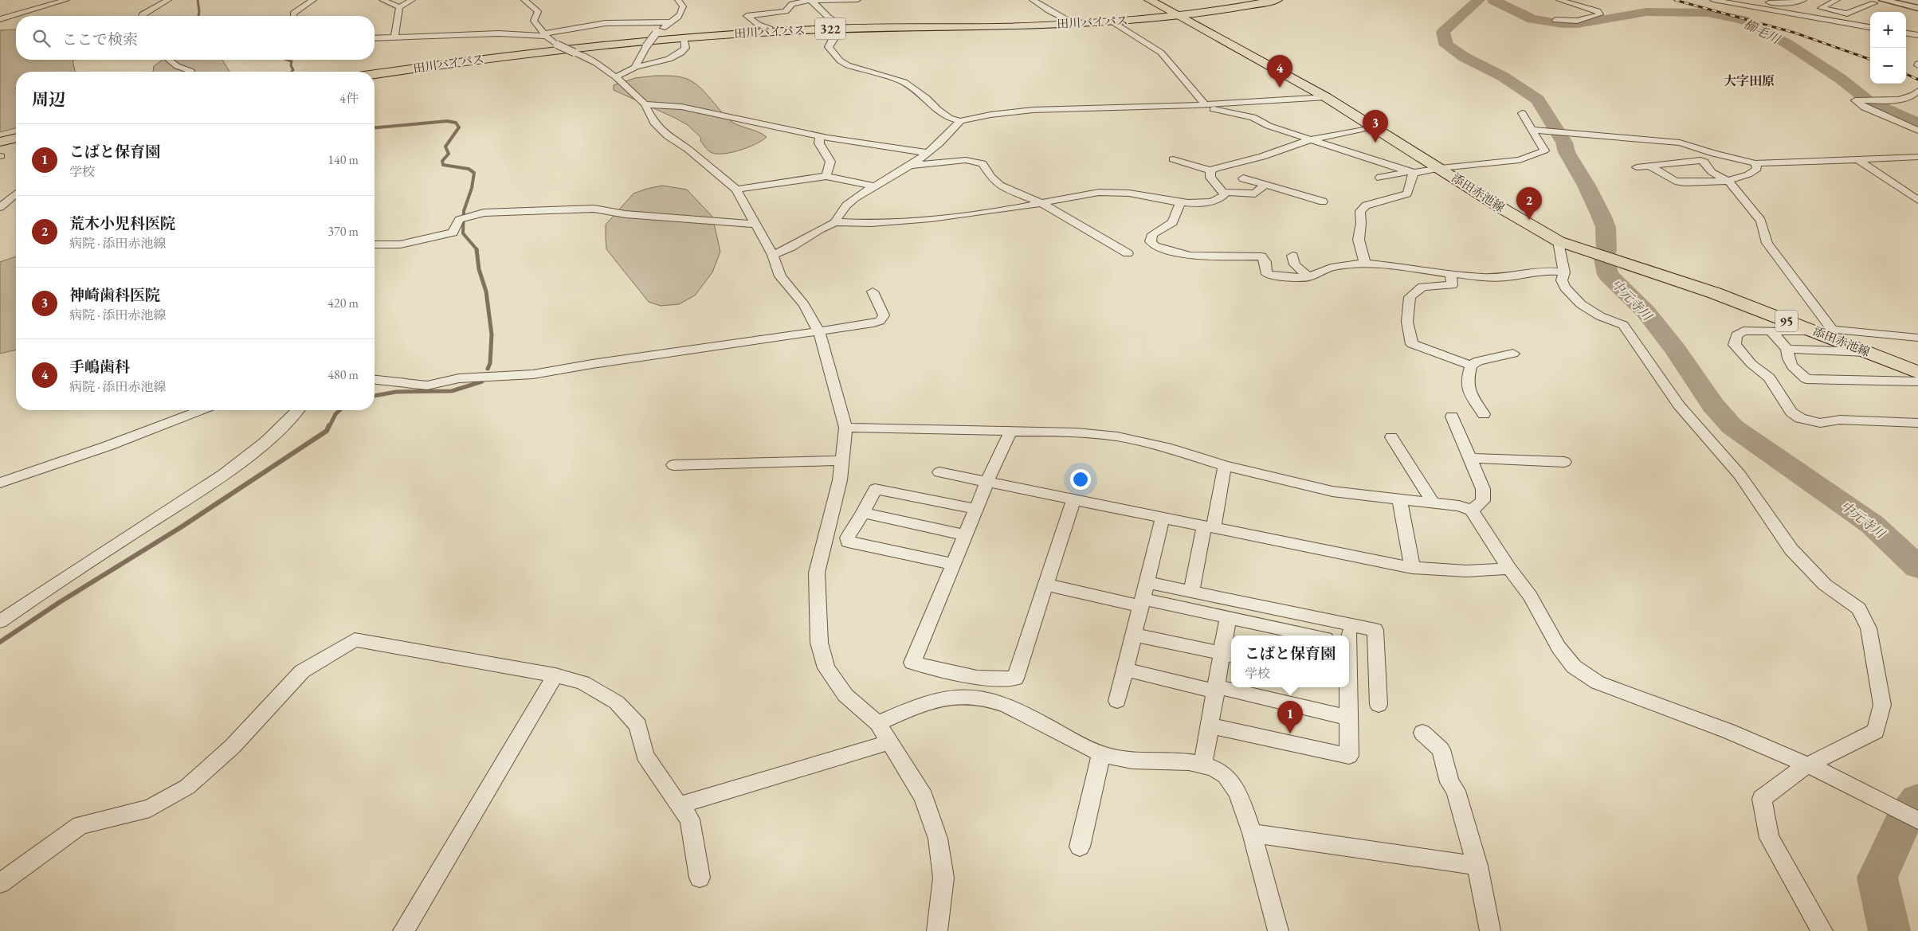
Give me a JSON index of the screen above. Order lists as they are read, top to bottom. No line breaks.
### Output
{"streets":{"main road":["田川バイパス","322","添田赤池線","95"]},"crossings":[["田川バイパス","添田赤池線"]],"districts":["大字田原"],"water":["櫛毛川","中元寺川"],"page":{"map_buttons":["+","−"],"search":"ここで検索","pins":["4","3","2","1"],"heading":["周辺","4件"],"list":[{"mark":"1","name":"こばと保育園","note":"学校","value":"140 m"},{"mark":"2","name":"荒木小児科医院","note":"病院 · 添田赤池線","value":"370 m"},{"mark":"3","name":"神崎歯科医院","note":"病院 · 添田赤池線","value":"420 m"},{"mark":"4","name":"手嶋歯科","note":"病院 · 添田赤池線","value":"480 m"}],"popup":["こばと保育園","学校"]}}
